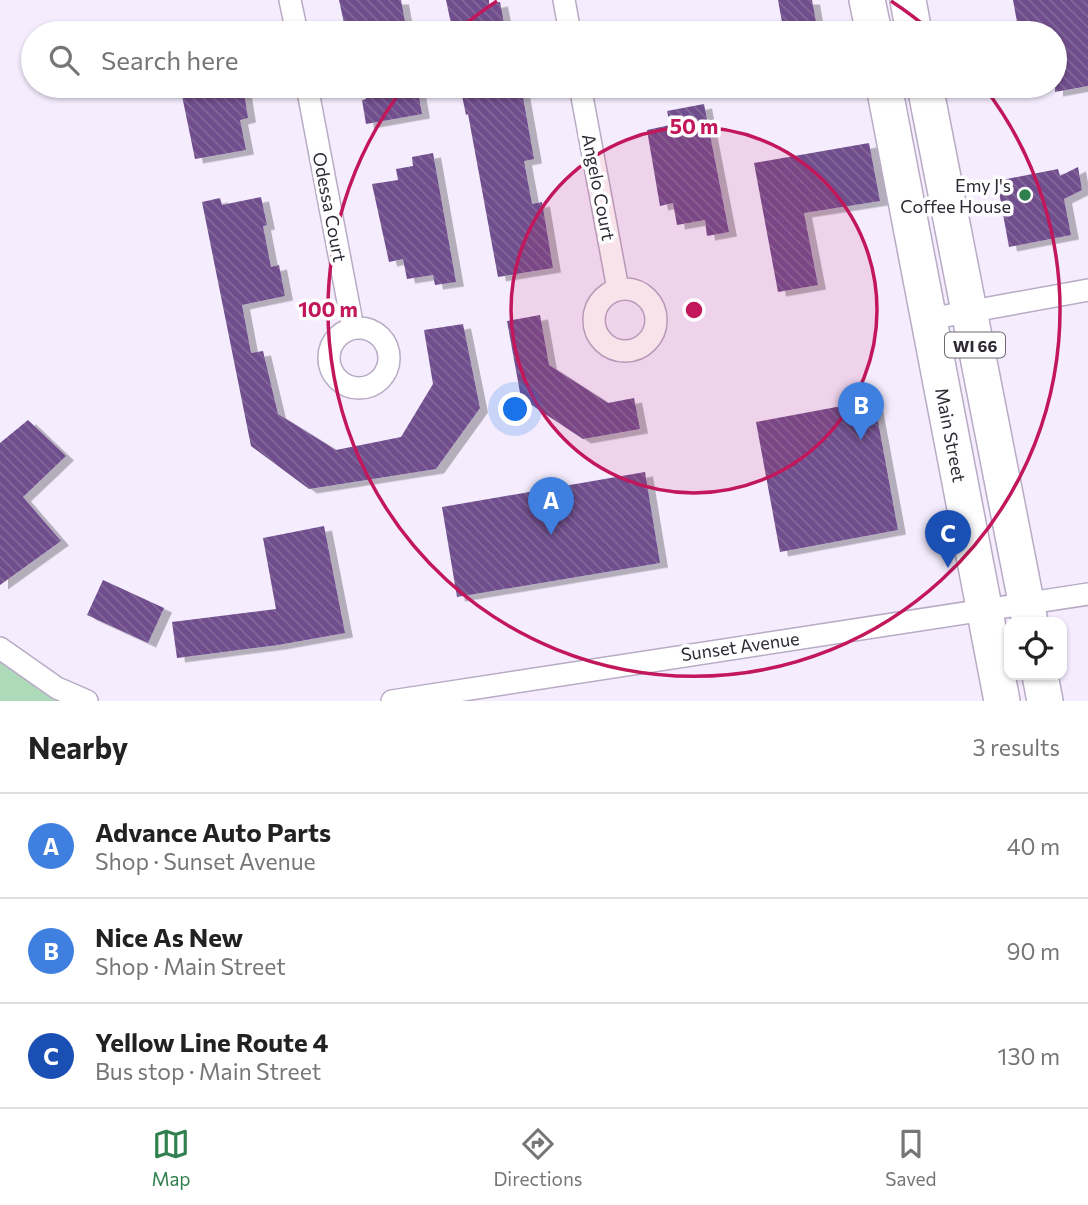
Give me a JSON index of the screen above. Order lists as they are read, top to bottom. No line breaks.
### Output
{"streets":{"main road":["WI 66","Main Street"],"street":["Angelo Court","Odessa Court","Sunset Avenue"]},"crossings":[["WI 66","Sunset Avenue"],["Main Street","Sunset Avenue"]],"places":["Emy J's Coffee House"],"page":{"search":"Search here","pins":["B","A","C"],"heading":["Nearby","3 results"],"list":[{"mark":"A","name":"Advance Auto Parts","note":"Shop · Sunset Avenue","value":"40 m"},{"mark":"B","name":"Nice As New","note":"Shop · Main Street","value":"90 m"},{"mark":"C","name":"Yellow Line Route 4","note":"Bus stop · Main Street","value":"130 m"}],"nav":["Map","Directions","Saved"]},"rings":["50 m","100 m"]}
